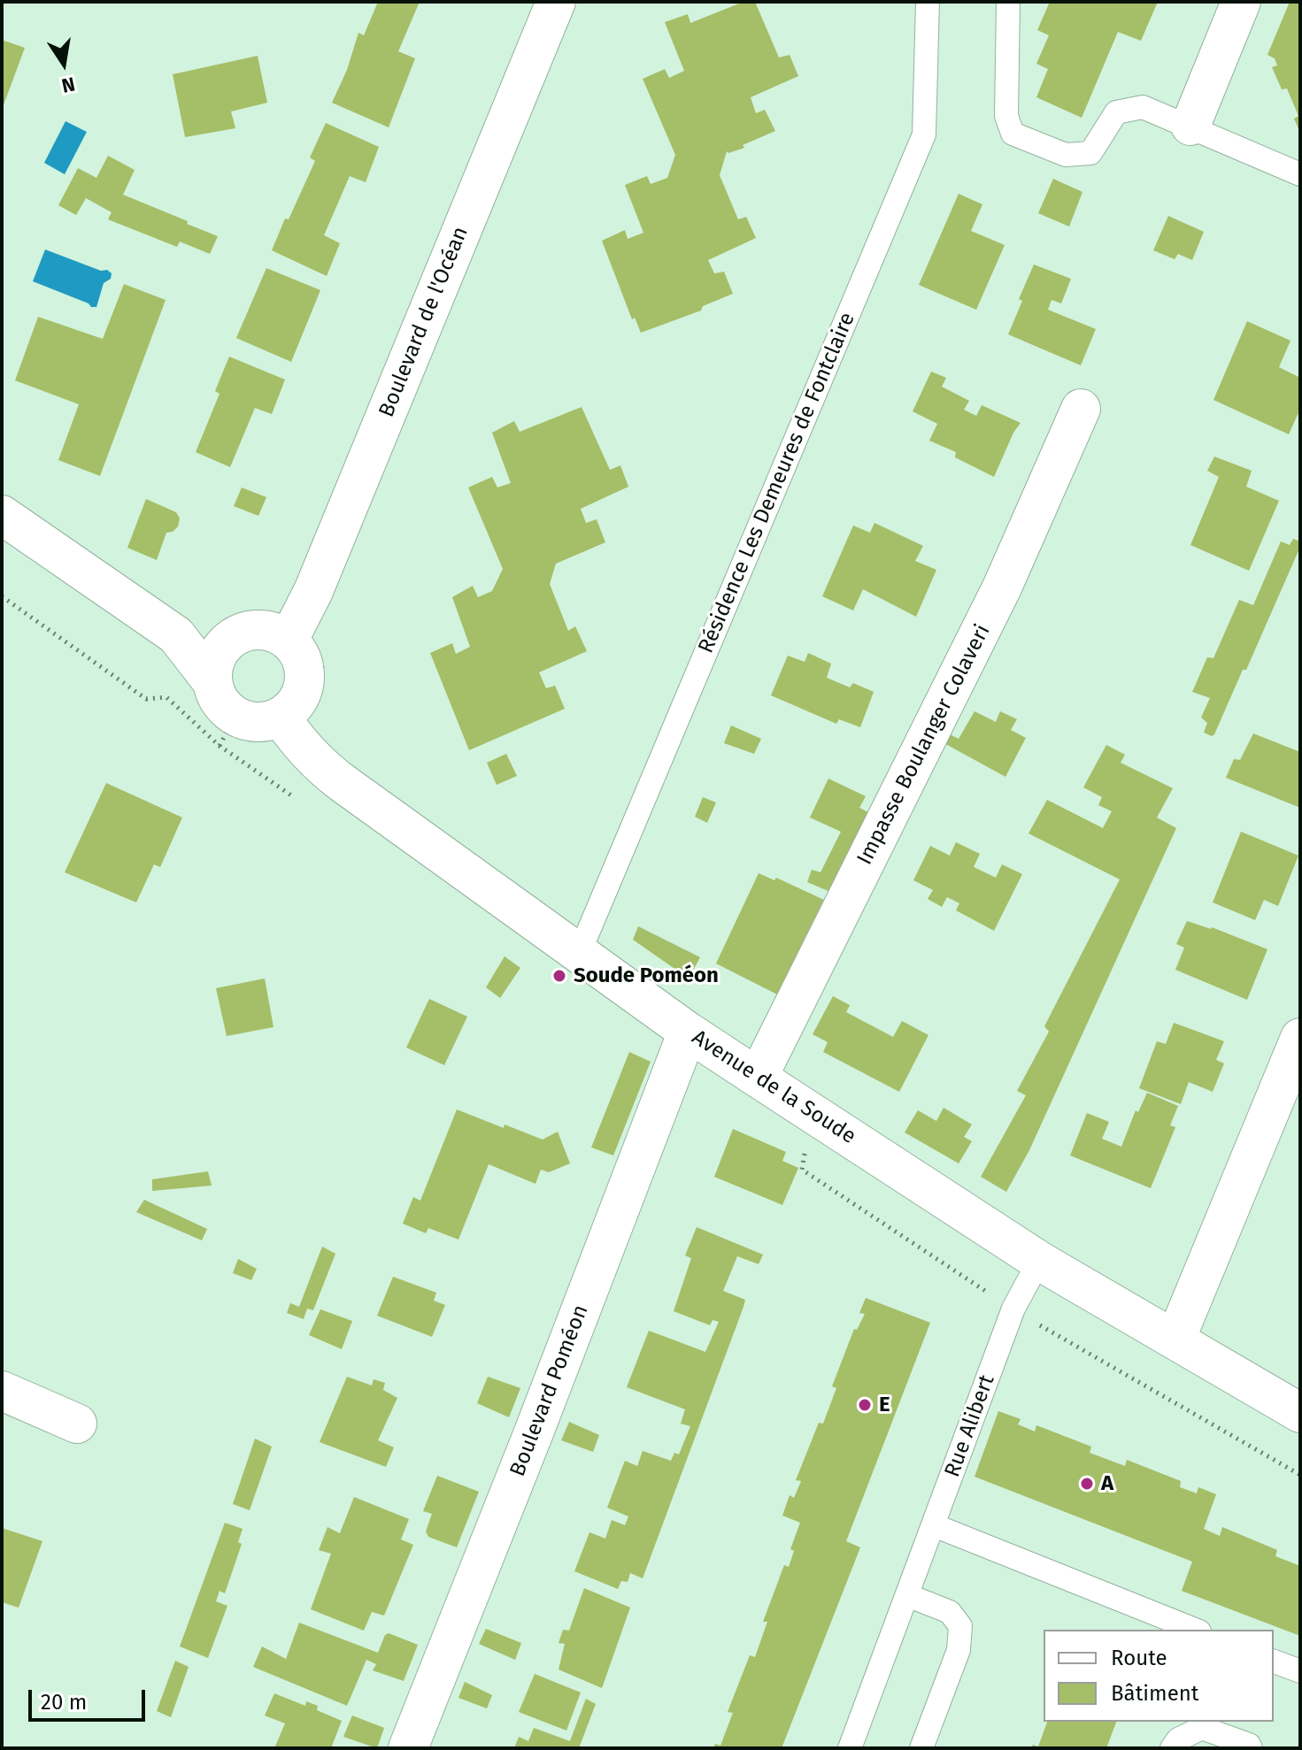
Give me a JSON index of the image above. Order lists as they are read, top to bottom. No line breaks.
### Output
{"streets":{"street":["Boulevard de l'Océan","Impasse Boulanger Colaveri","Avenue de la Soude","Boulevard Poméon"],"lane":["Résidence Les Demeures de Fontclaire","Rue Alibert"]},"crossings":[["Boulevard de l'Océan","Avenue de la Soude"],["Résidence Les Demeures de Fontclaire","Avenue de la Soude"],["Impasse Boulanger Colaveri","Avenue de la Soude"],["Avenue de la Soude","Boulevard Poméon"],["Avenue de la Soude","Rue Alibert"]],"places":["Soude Poméon","E","A"],"legend":["Route","Bâtiment"],"scale_bar":"20 m","north":"bottom"}
